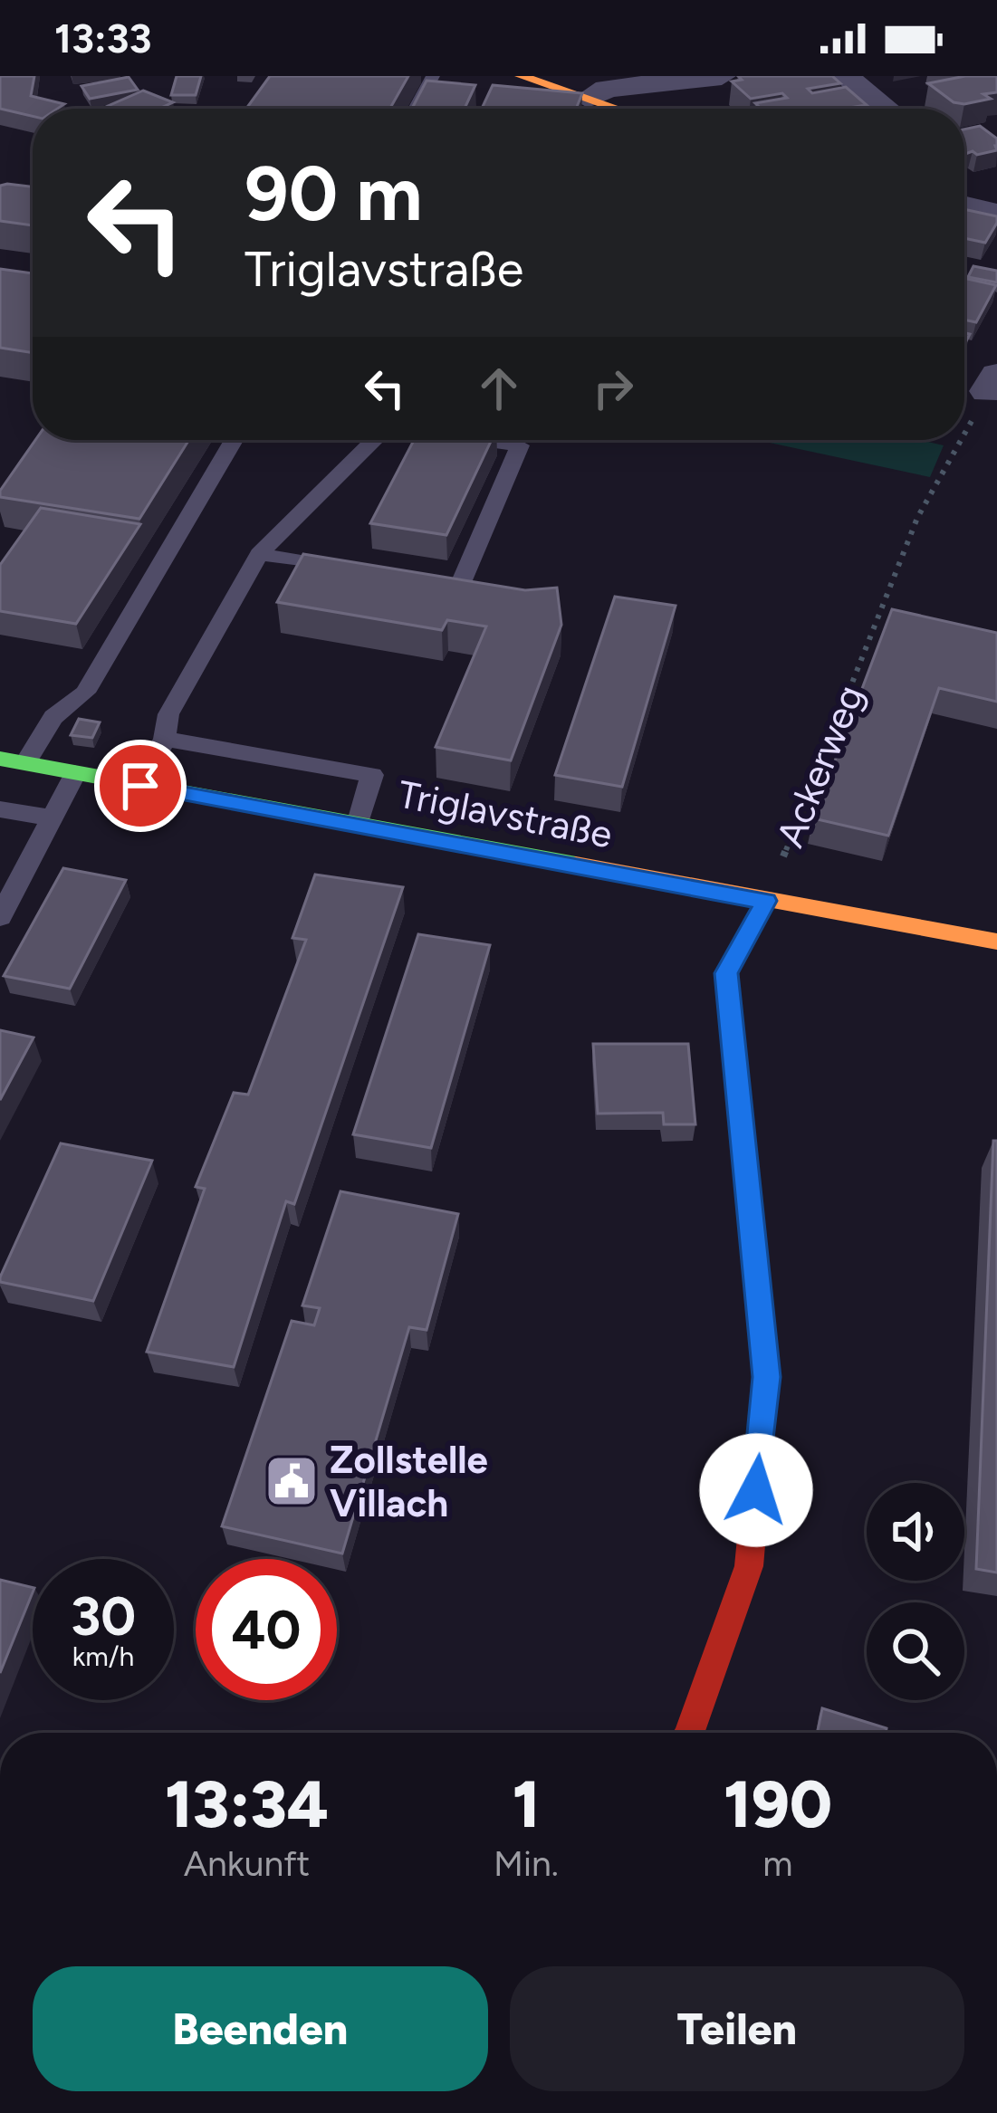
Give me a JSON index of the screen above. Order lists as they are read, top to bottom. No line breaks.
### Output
{"streets":{"street":["Triglavstraße"],"path":["Ackerweg"]},"crossings":[["Ackerweg","Triglavstraße"]],"places":{"public building":["Zollstelle Villach"]},"page":{"status":"13:33","turn":["90 m","Triglavstraße"],"speed":"30 km/h","limit":"40","eta":["13:34","Ankunft","1","Min.","190","m"],"buttons":["Beenden","Teilen"]}}
